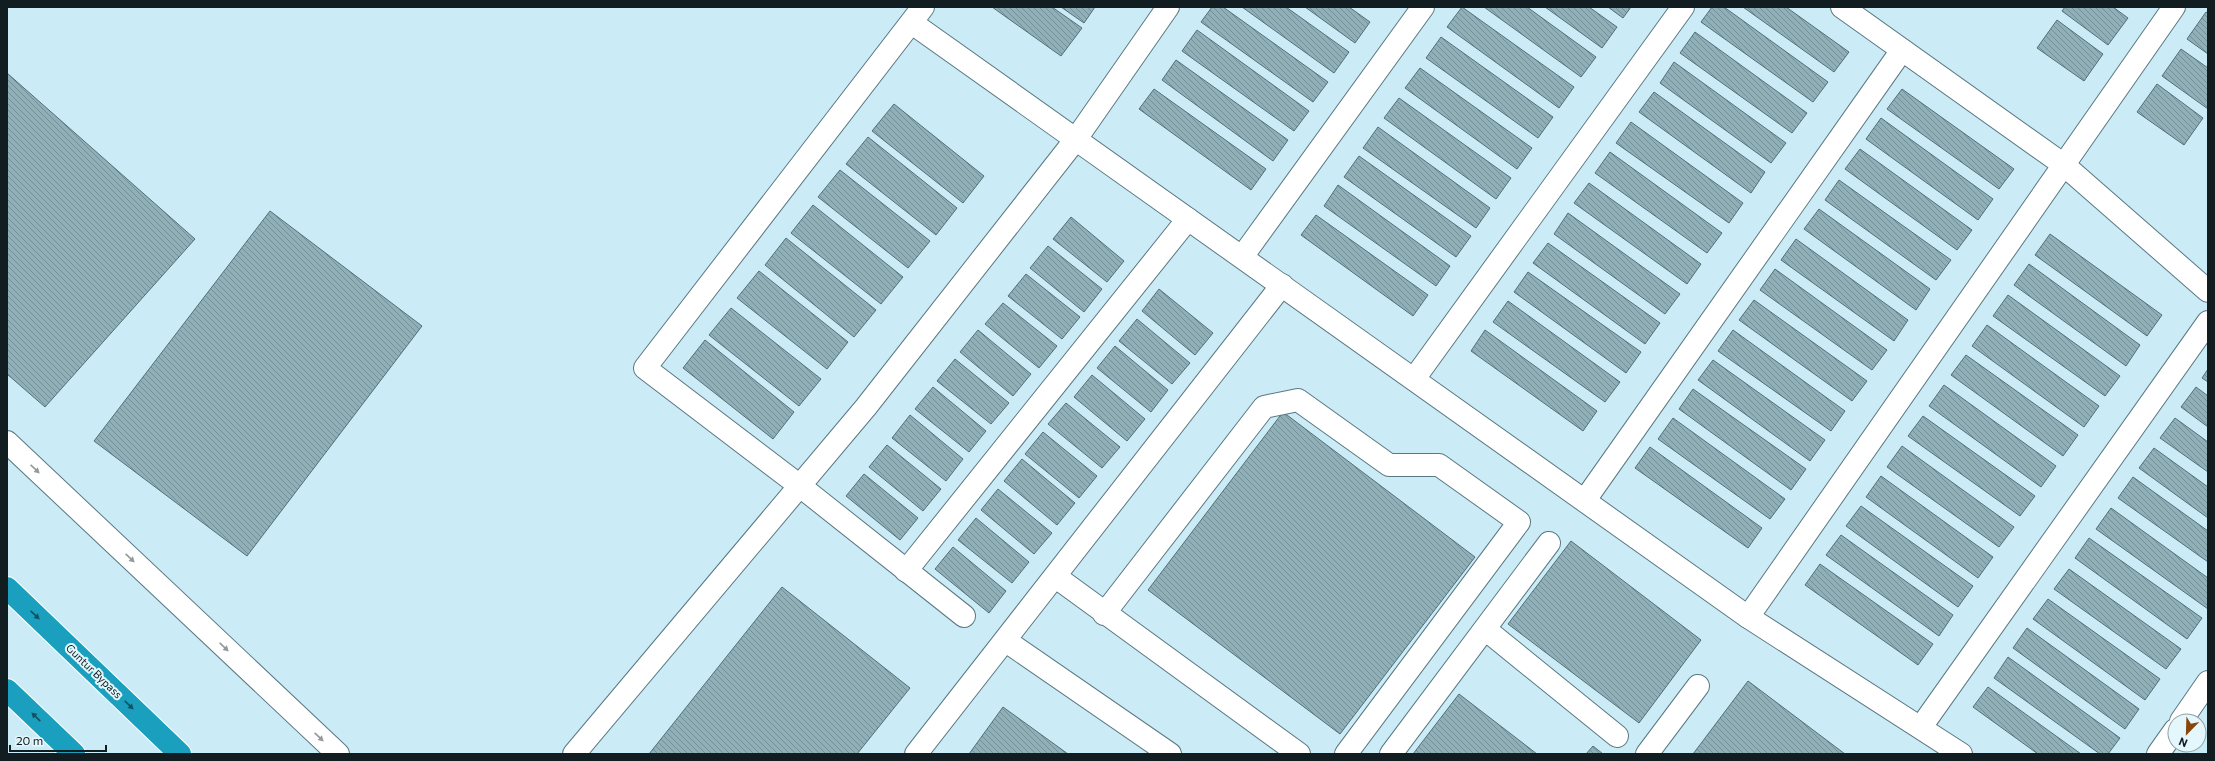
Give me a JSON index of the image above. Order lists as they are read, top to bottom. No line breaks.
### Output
{"streets":{"highway":["Guntur Bypass"]},"scale_bar":"20 m","north":"bottom left"}
